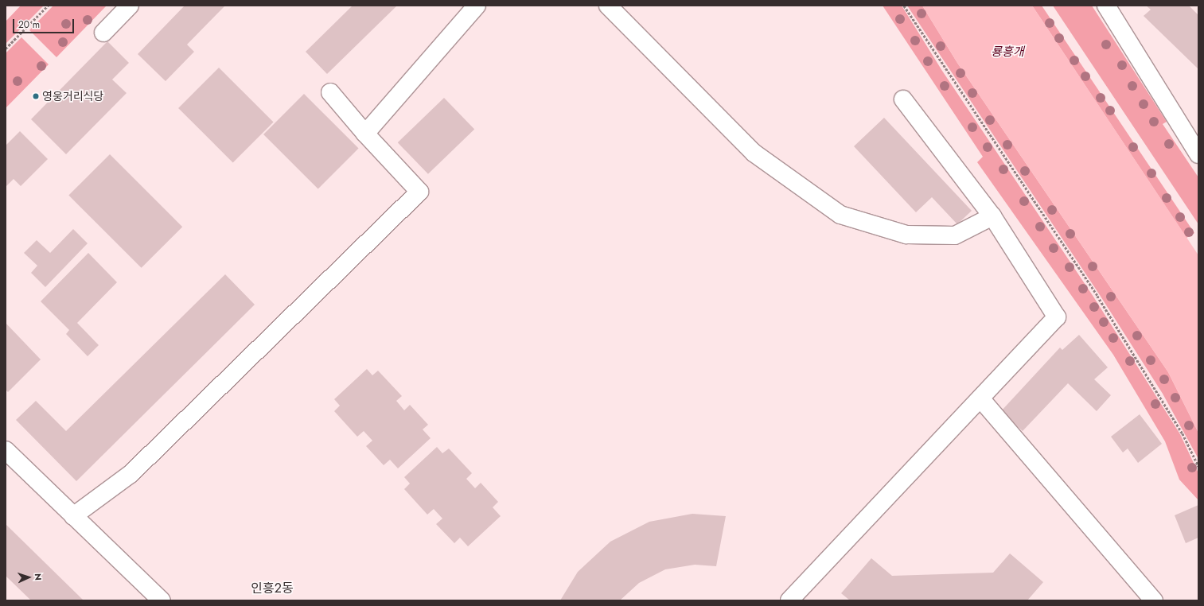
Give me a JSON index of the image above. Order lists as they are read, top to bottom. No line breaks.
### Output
{"districts":["인흥2동"],"water":["룡흥개"],"places":["영웅거리식당"],"scale_bar":"20 m","north":"right"}
